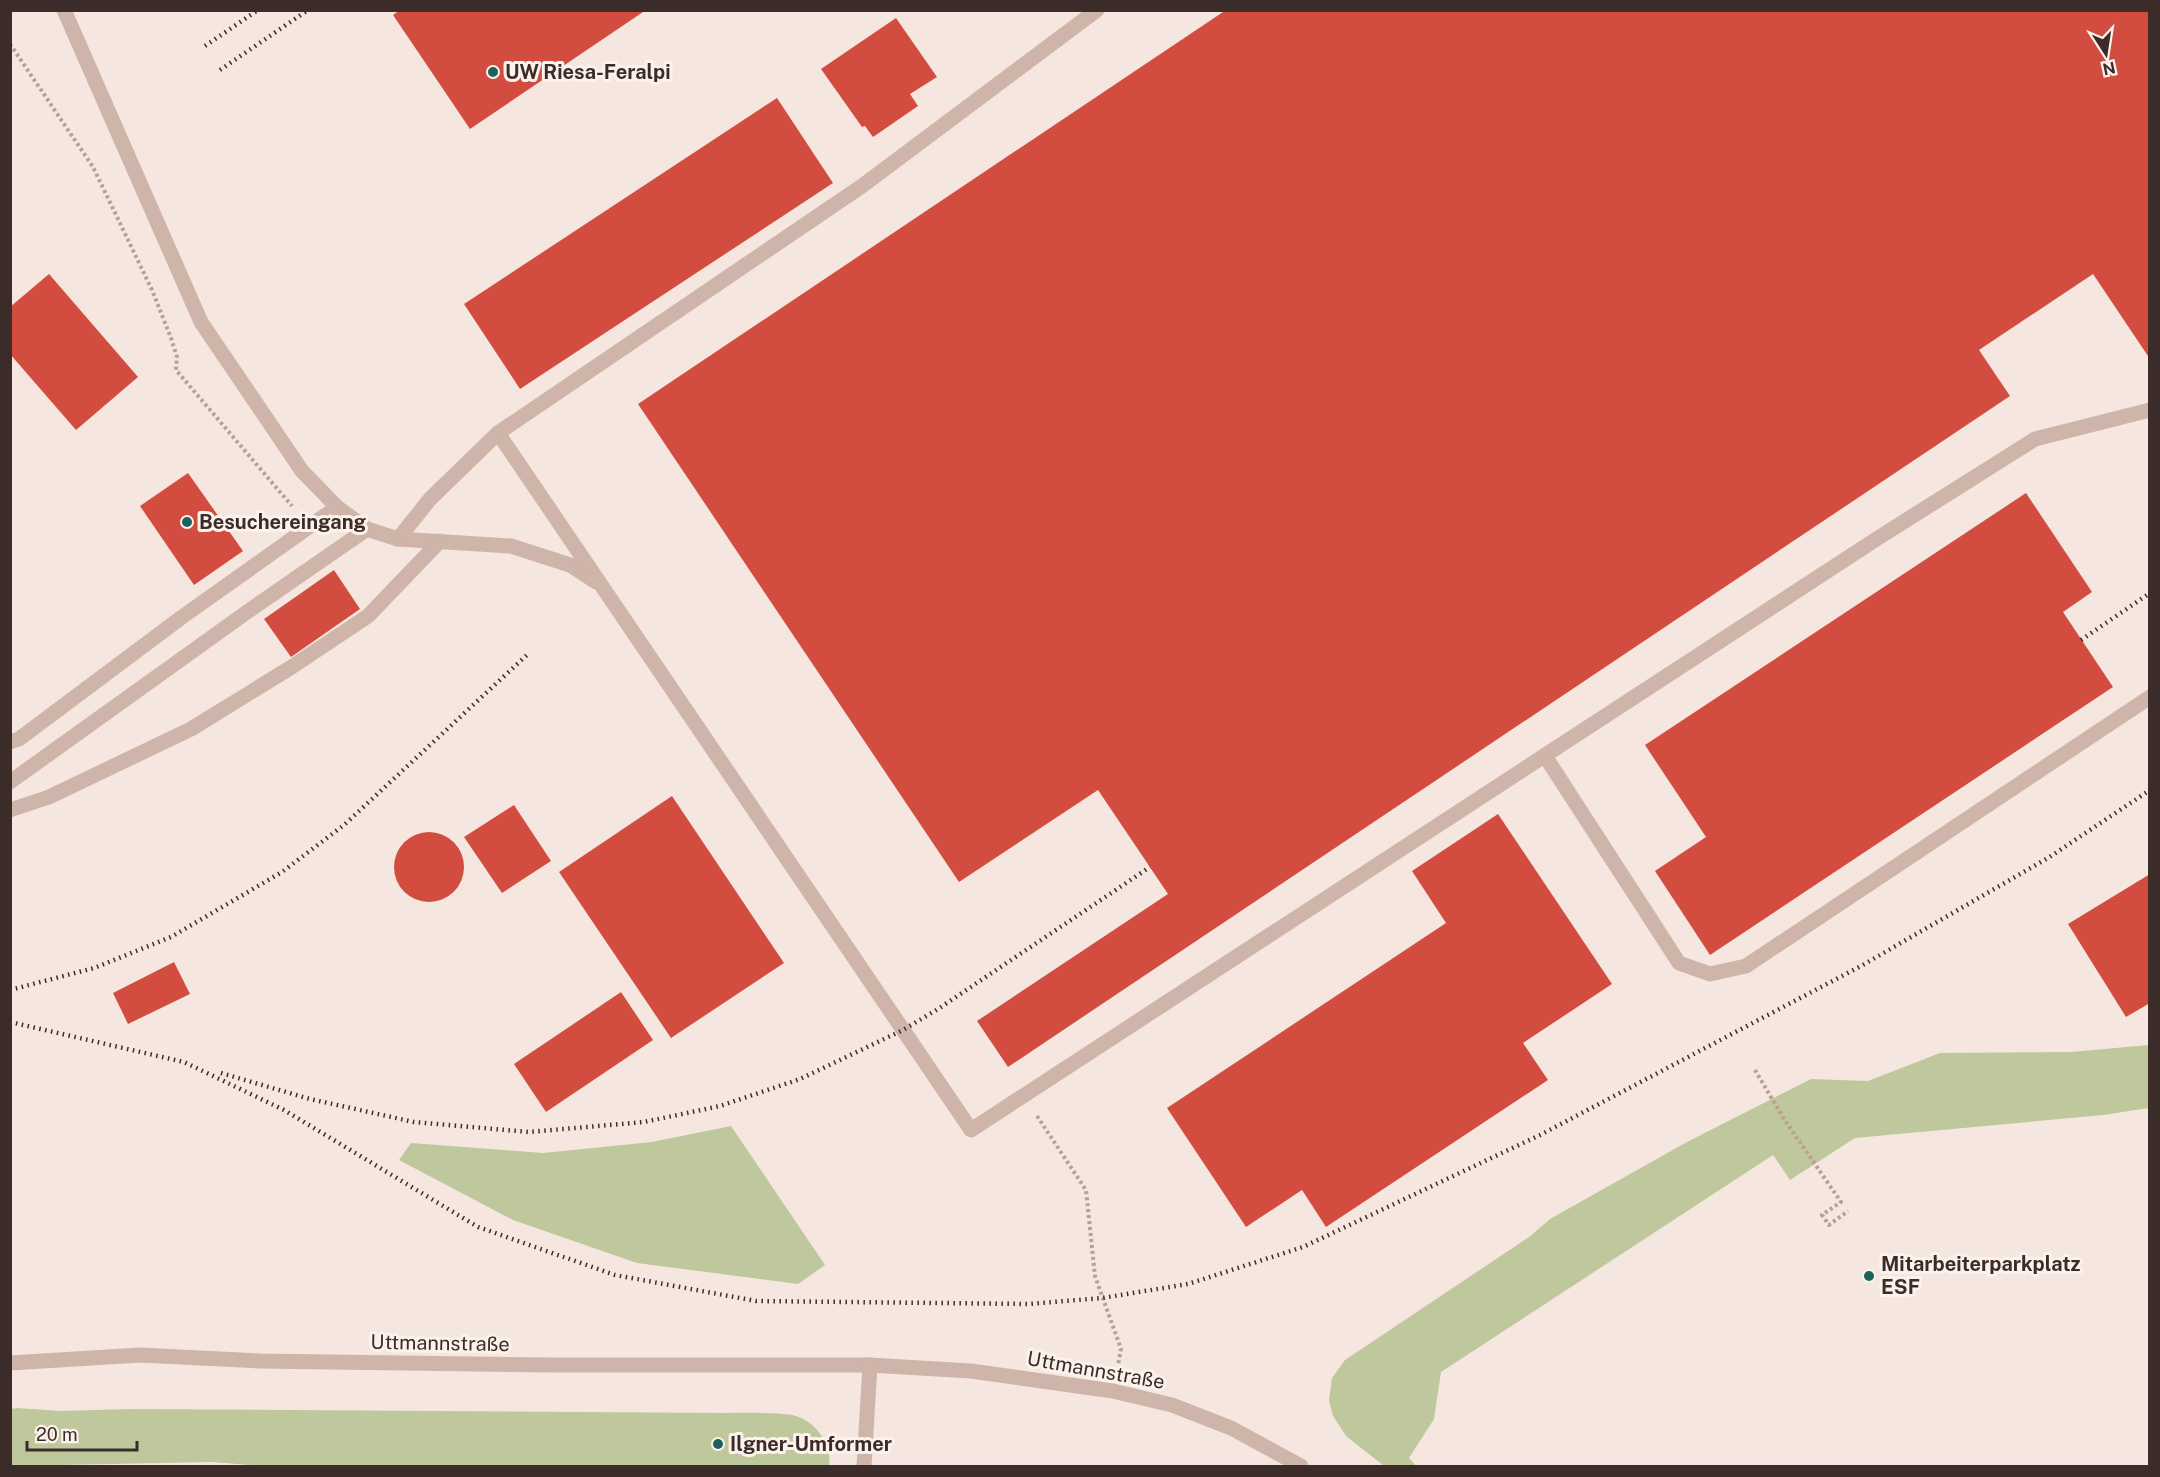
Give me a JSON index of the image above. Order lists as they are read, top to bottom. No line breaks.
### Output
{"streets":{"street":["Uttmannstraße"]},"places":["UW Riesa-Feralpi","Besuchereingang","Mitarbeiterparkplatz ESF","Ilgner-Umformer"],"scale_bar":"20 m","north":"bottom"}
